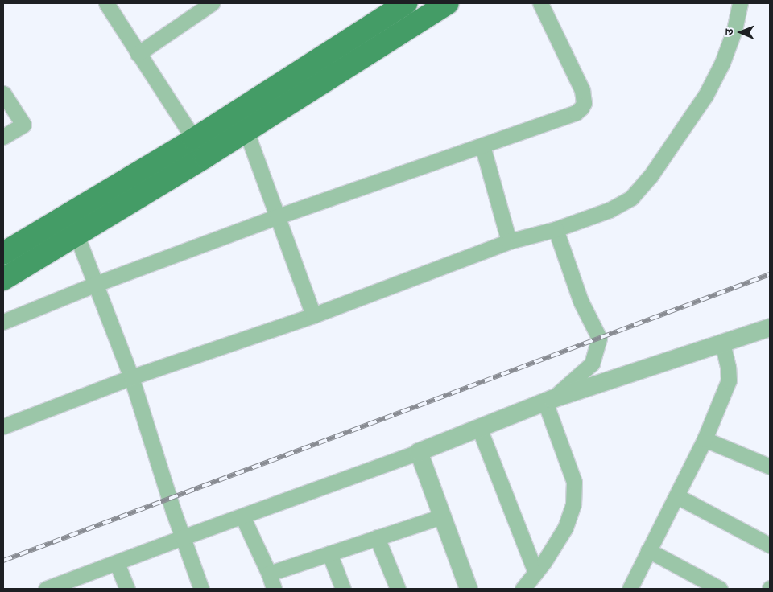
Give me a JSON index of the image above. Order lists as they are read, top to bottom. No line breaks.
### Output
{"north":"left"}
